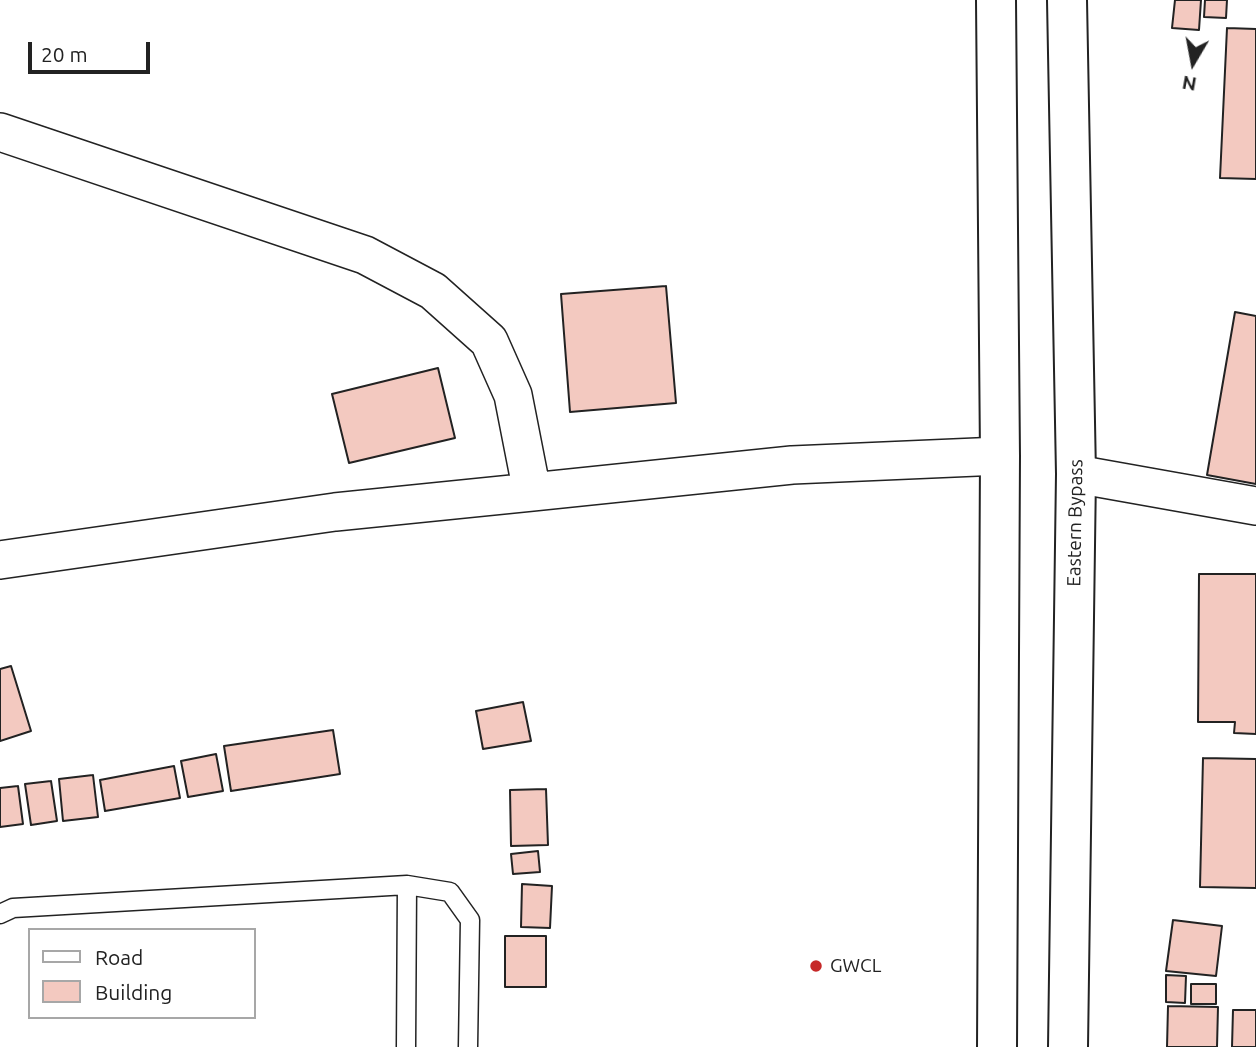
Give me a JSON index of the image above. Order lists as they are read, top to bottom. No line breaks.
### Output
{"streets":{"highway":["Eastern Bypass"]},"places":["GWCL"],"legend":["Road","Building"],"scale_bar":"20 m","north":"bottom"}
